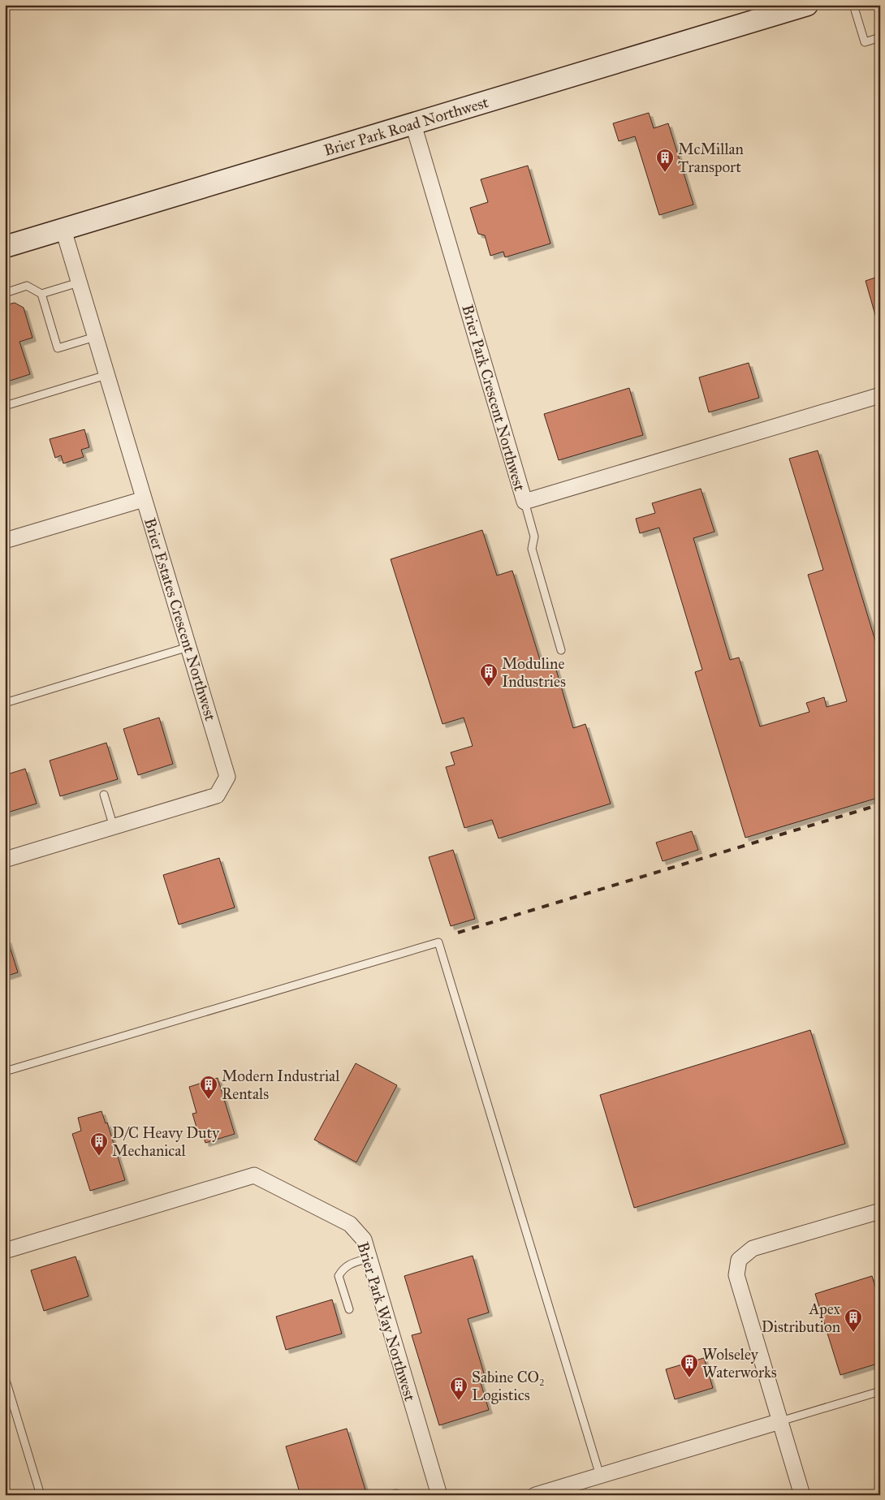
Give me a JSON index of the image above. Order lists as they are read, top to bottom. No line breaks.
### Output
{"streets":{"street":["Brier Park Road Northwest","Brier Park Crescent Northwest","Brier Estates Crescent Northwest","Brier Park Way Northwest"]},"crossings":[["Brier Park Road Northwest","Brier Park Crescent Northwest"],["Brier Park Road Northwest","Brier Estates Crescent Northwest"]],"places":{"building":["McMillan Transport","Moduline Industries","Modern Industrial Rentals","D/C Heavy Duty Mechanical","Apex Distribution","Wolseley Waterworks","Sabine CO₂ Logistics"]}}
